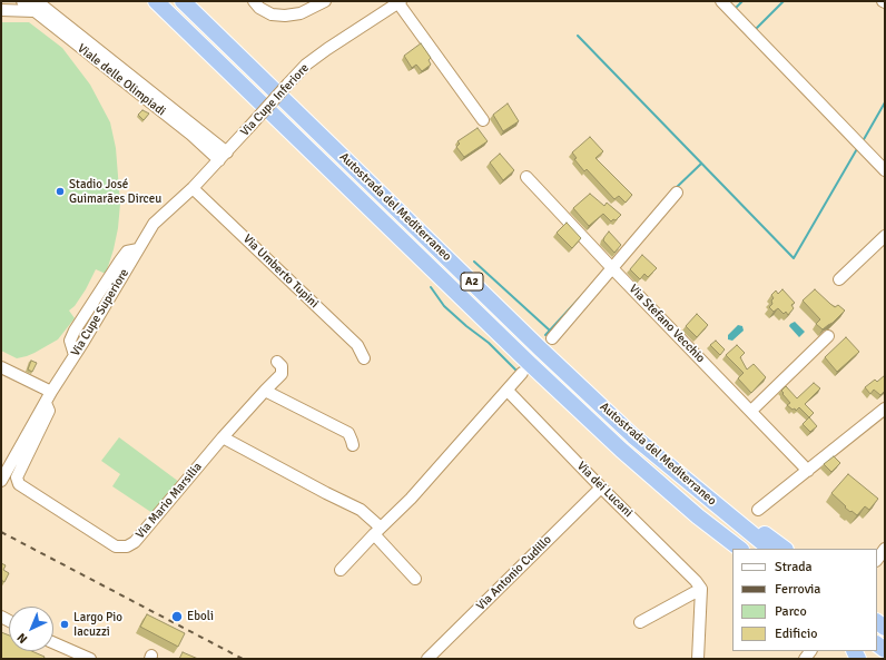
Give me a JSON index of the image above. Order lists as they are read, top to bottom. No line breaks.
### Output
{"streets":{"highway":["Autostrada del Mediterraneo","A2"],"street":["Viale delle Olimpiadi","Via Cupe Inferiore","Via Umberto Tupini","Via Cupe Superiore","Via Stefano Vecchio","Via dei Lucani","Via Mario Marsilia","Via Antonio Cudillo"]},"crossings":[["Viale delle Olimpiadi","Via Cupe Inferiore"],["Viale delle Olimpiadi","Via Cupe Superiore"],["Via Cupe Inferiore","Via Cupe Superiore"],["Via Umberto Tupini","Via Cupe Superiore"],["Via Cupe Superiore","Via Mario Marsilia"],["Via dei Lucani","Via Antonio Cudillo"]],"places":["Stadio José Guimarães Dirceu","Eboli","Largo Pio Iacuzzi"],"legend":["Strada","Ferrovia","Parco","Edificio"],"north":"bottom left"}
